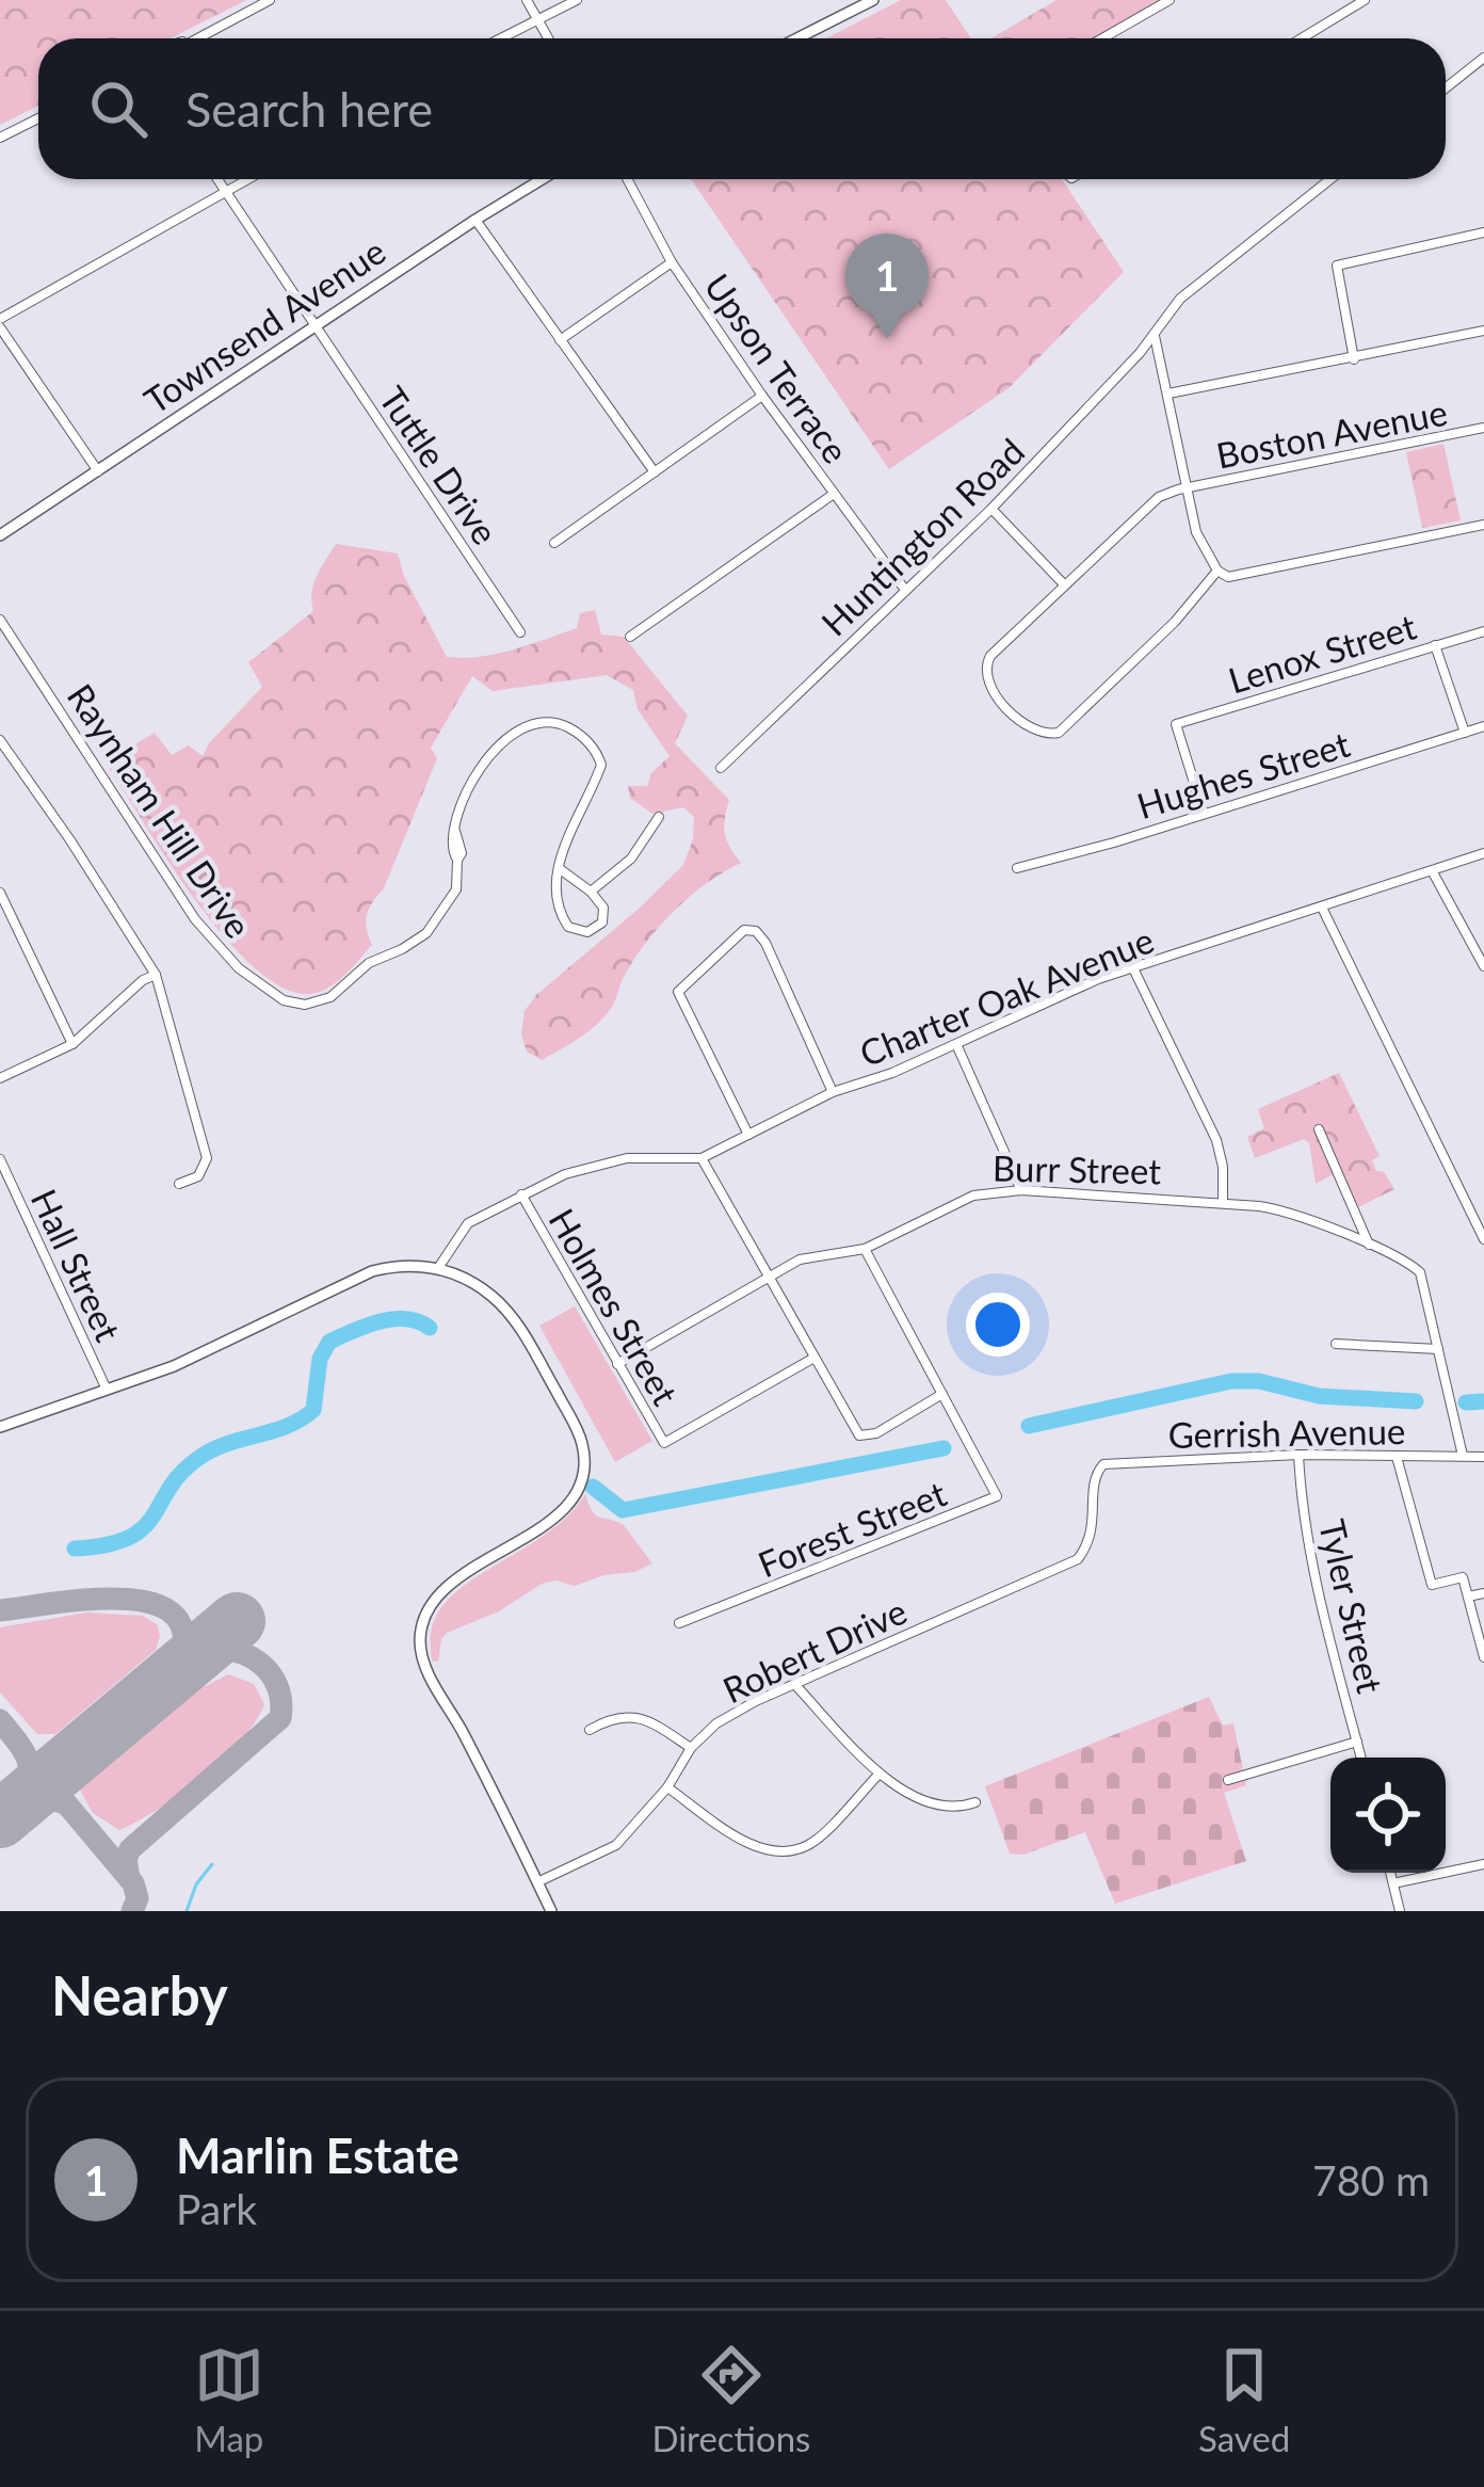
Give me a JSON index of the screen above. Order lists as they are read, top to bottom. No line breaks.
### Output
{"streets":{"main road":["Townsend Avenue"],"street":["Upson Terrace","Boston Avenue","Tuttle Drive","Huntington Road","Lenox Street","Hughes Street","Raynham Hill Drive","Charter Oak Avenue","Burr Street","Hall Street","Holmes Street","Gerrish Avenue","Forest Street","Tyler Street","Robert Drive"]},"crossings":[["Townsend Avenue","Tuttle Drive"],["Upson Terrace","Huntington Road"],["Lenox Street","Hughes Street"],["Burr Street","Holmes Street"],["Burr Street","Gerrish Avenue"],["Burr Street","Forest Street"],["Gerrish Avenue","Tyler Street"],["Gerrish Avenue","Robert Drive"]],"page":{"search":"Search here","pins":"1","heading":"Nearby","list":[{"mark":"1","name":"Marlin Estate","note":"Park","value":"780 m"}],"nav":["Map","Directions","Saved"]}}
